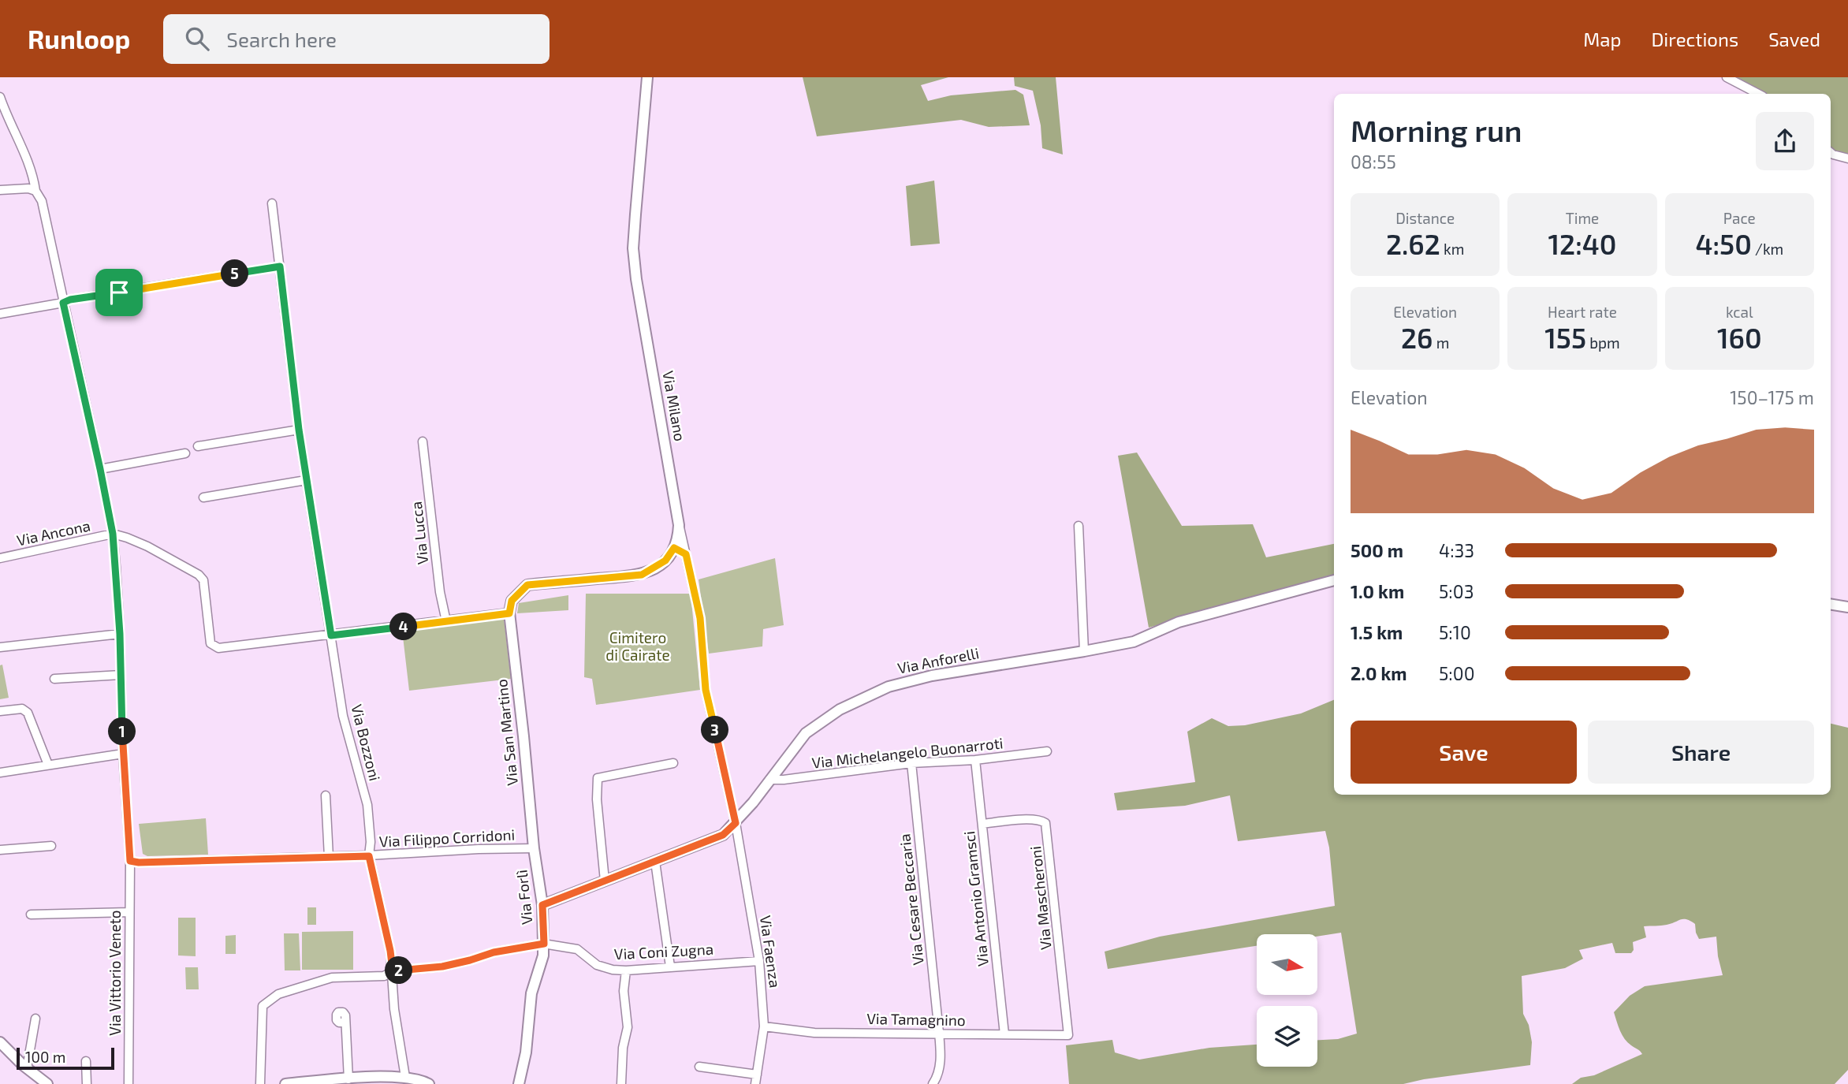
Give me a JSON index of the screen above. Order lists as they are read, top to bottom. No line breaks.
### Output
{"streets":{"street":["Via Milano","Via Ancona","Via Lucca","Via Anforelli","Via San Martino","Via Bozzoni","Via Michelangelo Buonarroti","Via Filippo Corridoni","Via Forlì","Via Mascheroni","Via Antonio Gramsci","Via Cesare Beccaria","Via Coni Zugna","Via Faenza","Via Vittorio Veneto","Via Tamagnino"]},"crossings":[["Via Milano","Via Faenza"],["Via Ancona","Via Vittorio Veneto"],["Via Anforelli","Via Michelangelo Buonarroti"],["Via Anforelli","Via Forlì"],["Via Anforelli","Via Faenza"],["Via San Martino","Via Filippo Corridoni"],["Via San Martino","Via Forlì"],["Via Bozzoni","Via Filippo Corridoni"],["Via Bozzoni","Via Coni Zugna"],["Via Michelangelo Buonarroti","Via Antonio Gramsci"],["Via Michelangelo Buonarroti","Via Cesare Beccaria"],["Via Filippo Corridoni","Via Forlì"],["Via Filippo Corridoni","Via Vittorio Veneto"],["Via Forlì","Via Coni Zugna"],["Via Mascheroni","Via Antonio Gramsci"],["Via Mascheroni","Via Tamagnino"],["Via Antonio Gramsci","Via Tamagnino"],["Via Cesare Beccaria","Via Tamagnino"],["Via Coni Zugna","Via Faenza"],["Via Faenza","Via Tamagnino"]],"parks":["Cimitero di Cairate"],"scale_bar":"100 m","north":"right","page":{"header":"Runloop","search":"Search here","nav":["Map","Directions","Saved"],"heading":["Morning run","08:55"],"stats":[["Distance","2.62 km"],["Time","12:40"],["Pace","4:50 /km"],["Elevation","26 m"],["Heart rate","155 bpm"],["kcal","160"]],"pins":["5","4","3","1","2"],"chart":["Elevation","150–175 m"],"list":[{"name":"500 m","note":"4:33"},{"name":"1.0 km","note":"5:03"},{"name":"1.5 km","note":"5:10"},{"name":"2.0 km","note":"5:00"}],"buttons":["Save","Share"],"scale":"100 m"}}
